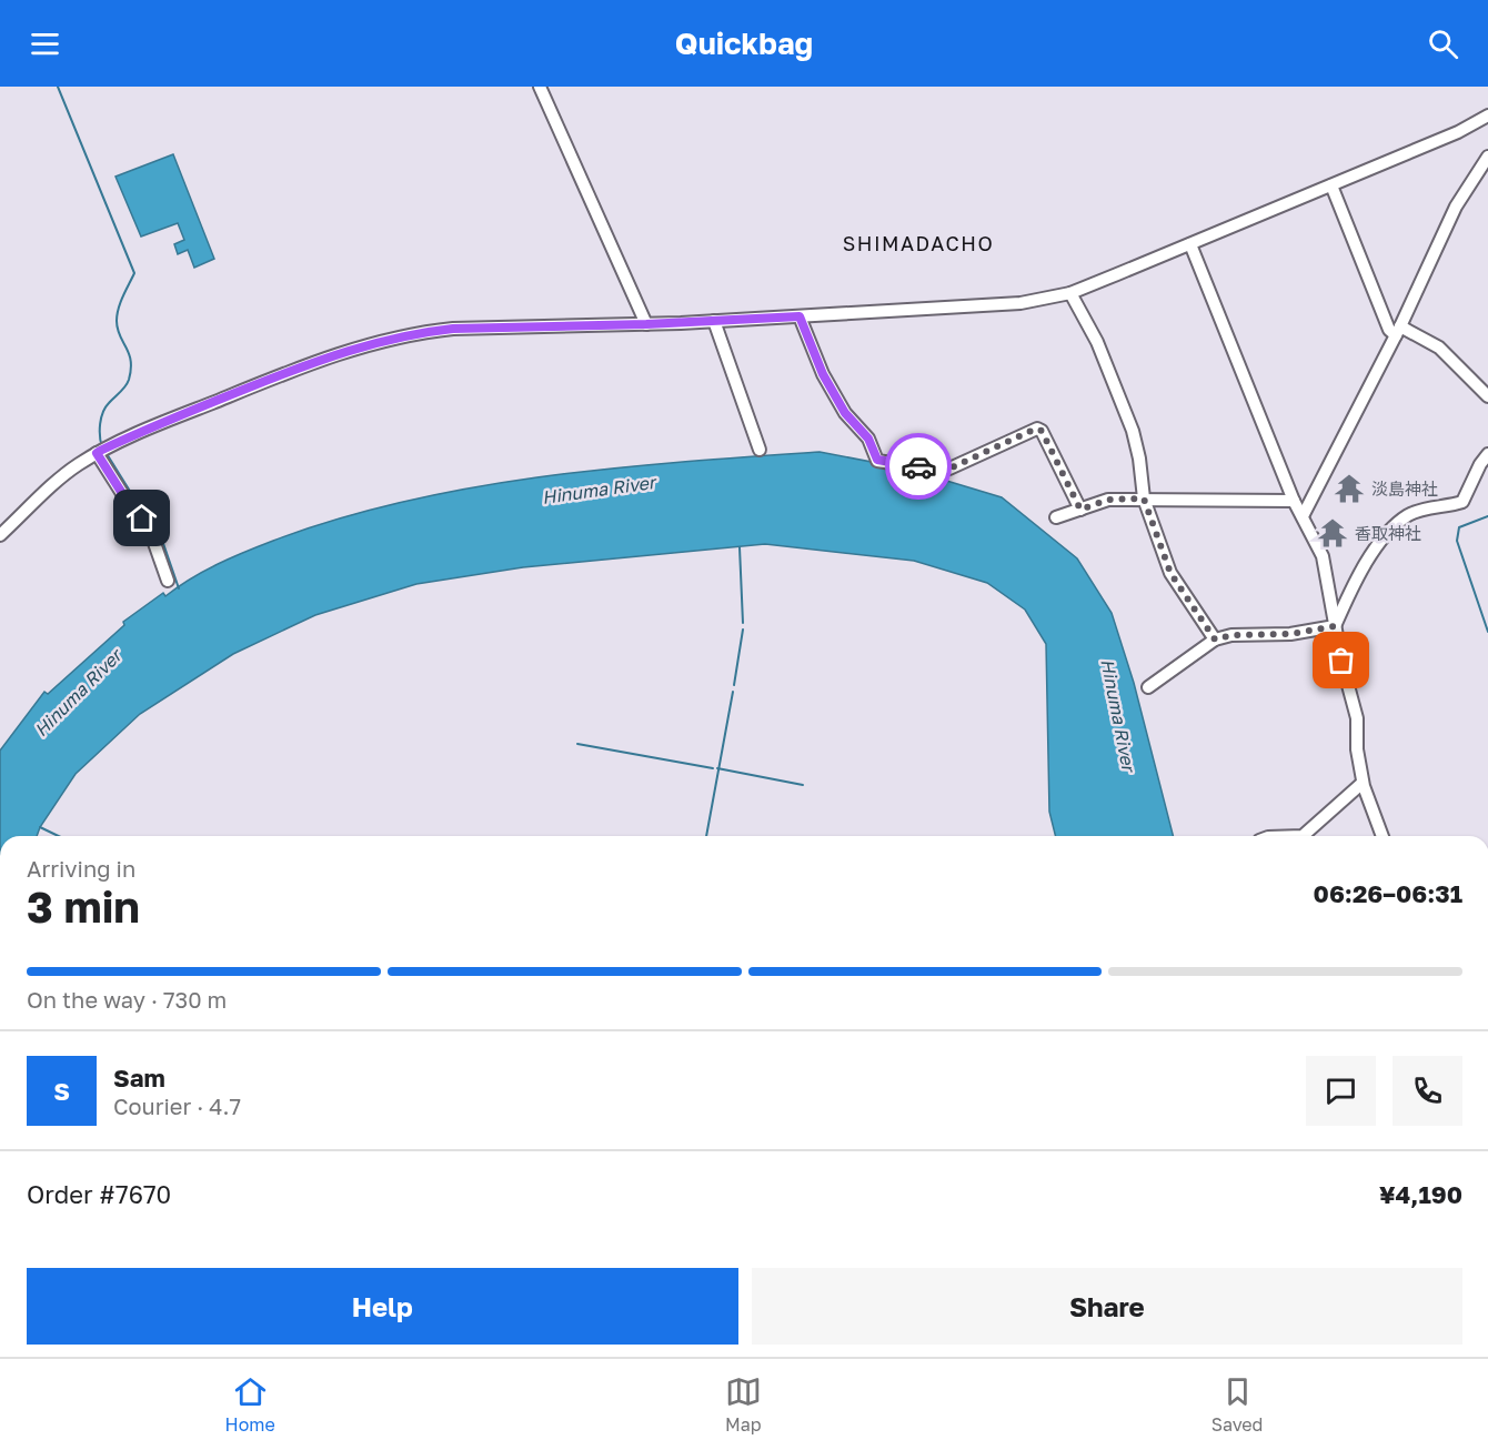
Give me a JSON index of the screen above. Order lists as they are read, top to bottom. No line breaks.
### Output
{"districts":["SHIMADACHO"],"water":["Hinuma River"],"places":{"temple":["淡島神社","香取神社"]},"page":{"header":"Quickbag","heading":["3 min","Arriving in","06:26–06:31"],"panel":["Sam","Courier · 4.7","Order #7670","¥4,190"],"bar":"On the way · 730 m","round":"S","buttons":["Help","Share"],"tabs":["Home","Map","Saved"]}}
